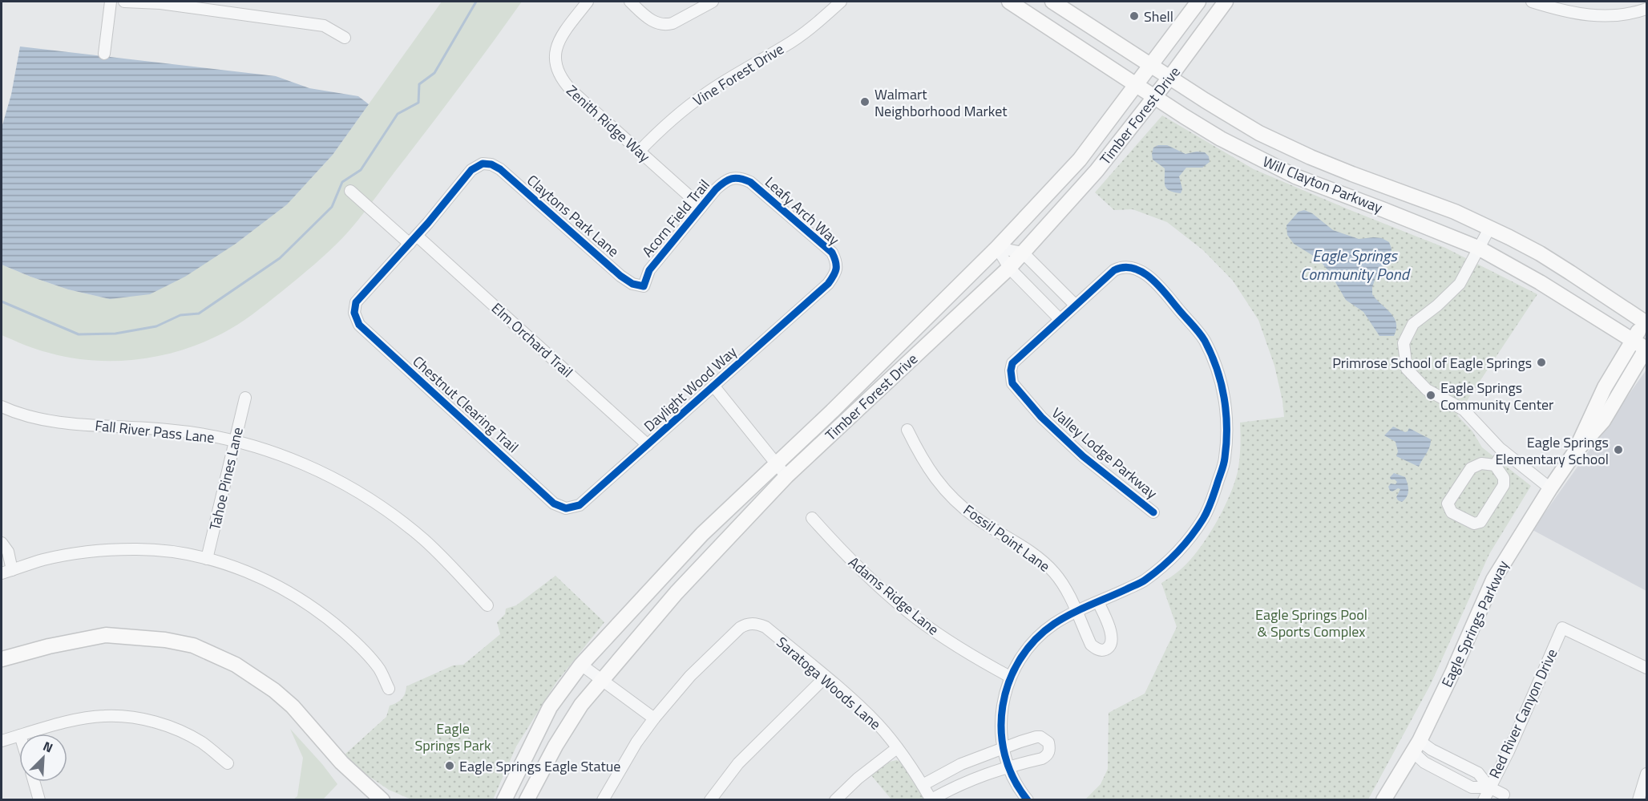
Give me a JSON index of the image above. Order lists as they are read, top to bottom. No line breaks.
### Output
{"streets":{"main road":["Timber Forest Drive","Will Clayton Parkway","Eagle Springs Parkway"],"street":["Vine Forest Drive","Zenith Ridge Way","Leafy Arch Way","Claytons Park Lane","Acorn Field Trail","Elm Orchard Trail","Daylight Wood Way","Chestnut Clearing Trail","Fall River Pass Lane","Valley Lodge Parkway","Tahoe Pines Lane","Fossil Point Lane","Adams Ridge Lane","Saratoga Woods Lane","Red River Canyon Drive"]},"crossings":[["Vine Forest Drive","Zenith Ridge Way"],["Timber Forest Drive","Will Clayton Parkway"],["Zenith Ridge Way","Acorn Field Trail"],["Will Clayton Parkway","Eagle Springs Parkway"],["Leafy Arch Way","Acorn Field Trail"],["Leafy Arch Way","Daylight Wood Way"],["Claytons Park Lane","Acorn Field Trail"],["Claytons Park Lane","Elm Orchard Trail"],["Claytons Park Lane","Chestnut Clearing Trail"],["Elm Orchard Trail","Daylight Wood Way"],["Elm Orchard Trail","Chestnut Clearing Trail"],["Daylight Wood Way","Chestnut Clearing Trail"],["Fall River Pass Lane","Tahoe Pines Lane"],["Valley Lodge Parkway","Fossil Point Lane"],["Valley Lodge Parkway","Adams Ridge Lane"]],"water":["Eagle Springs Community Pond"],"parks":["Eagle Springs Pool & Sports Complex","Eagle Springs Park"],"places":["Shell","Walmart Neighborhood Market","Primrose School of Eagle Springs","Eagle Springs Community Center","Eagle Springs Elementary School","Eagle Springs Eagle Statue"],"north":"top right"}
